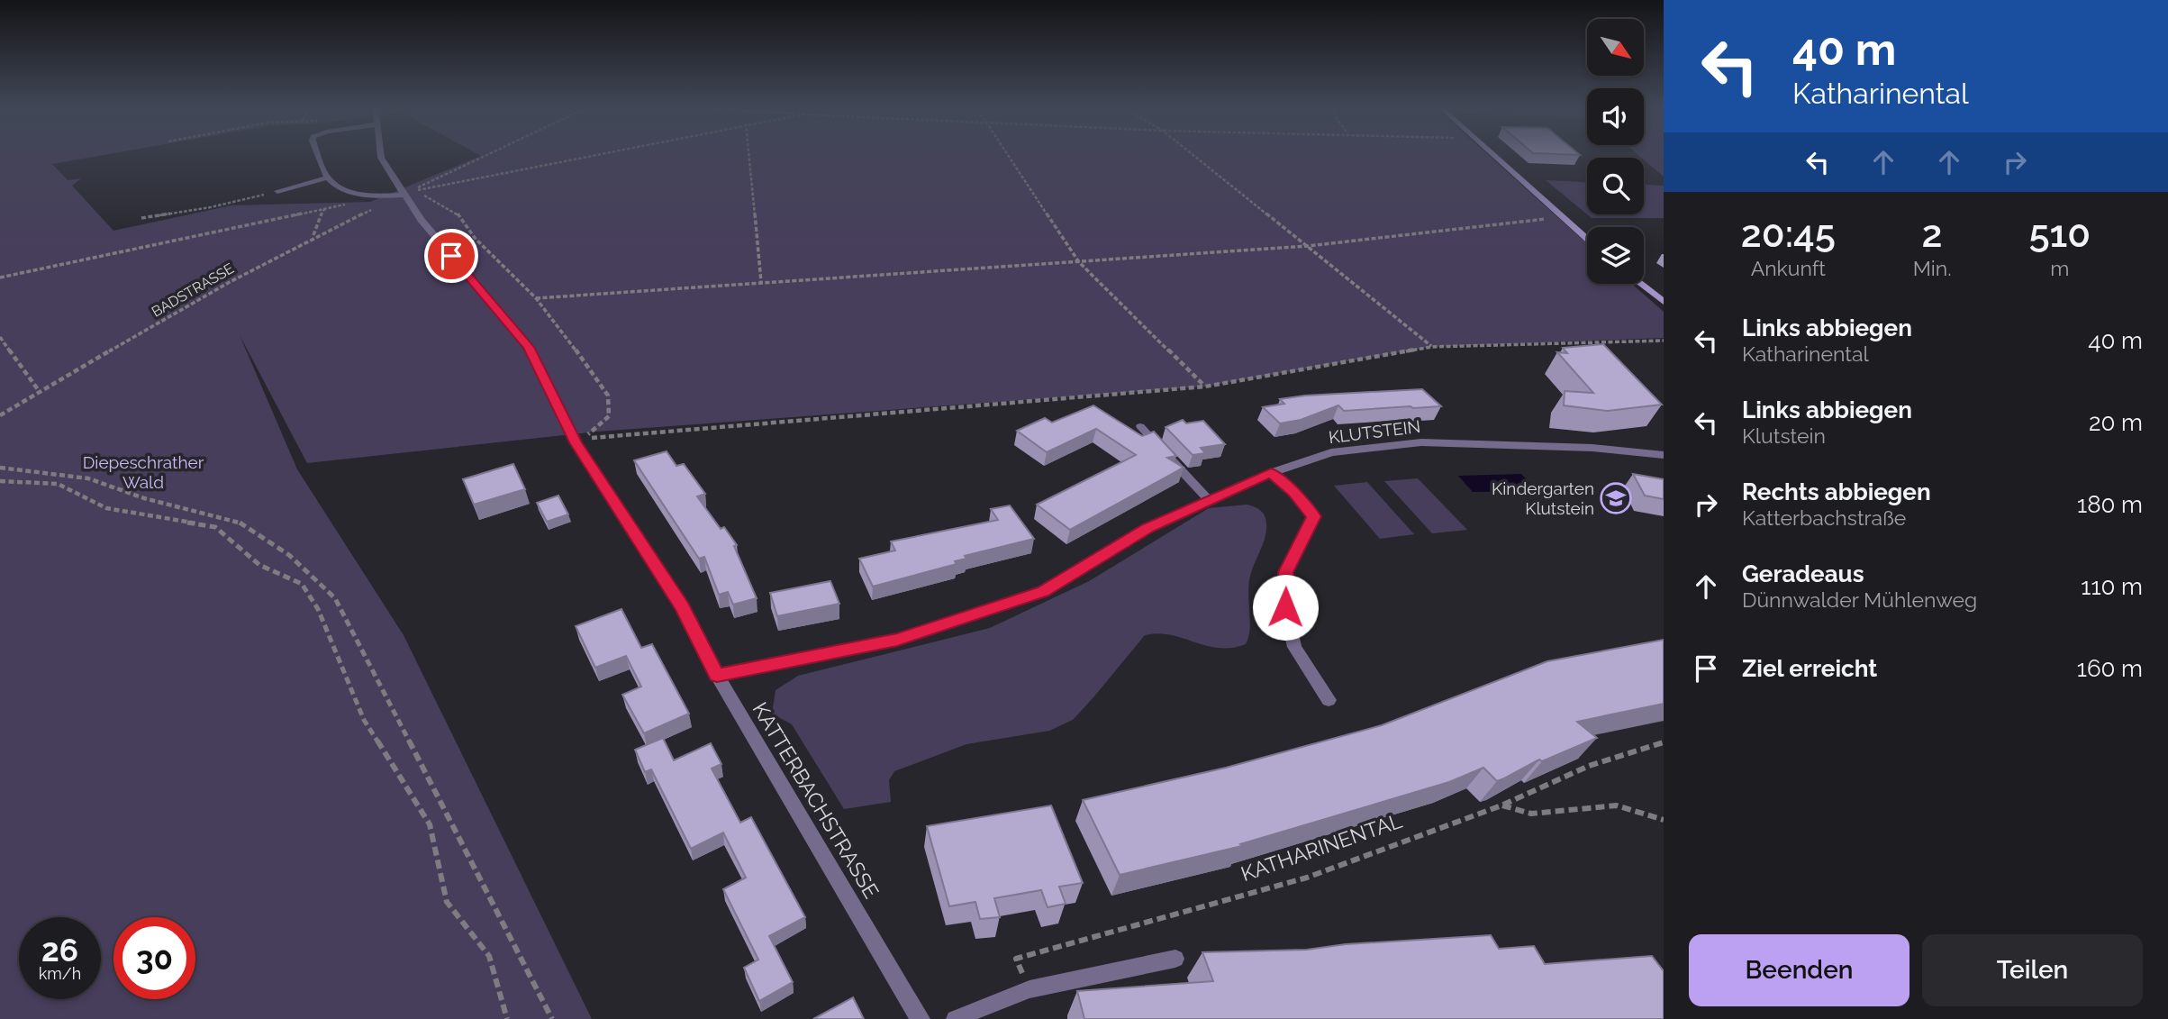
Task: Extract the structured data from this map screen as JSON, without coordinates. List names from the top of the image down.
{
  "streets": {
    "street": ["KLUTSTEIN", "KATTERBACHSTRASSE"],
    "path": ["BADSTRASSE", "KATHARINENTAL"]
  },
  "crossings": [
    ["BADSTRASSE", "KATTERBACHSTRASSE"],
    ["KLUTSTEIN", "KATTERBACHSTRASSE"]
  ],
  "parks": ["Diepeschrather Wald"],
  "places": {
    "school or university": ["Kindergarten Klutstein"]
  },
  "north": "bottom right",
  "page": {
    "turn": ["40 m", "Katharinental"],
    "eta": [
      "20:45",
      "Ankunft",
      "2",
      "Min.",
      "510",
      "m"
    ],
    "list": [
      {
        "name": "Links abbiegen",
        "note": "Katharinental",
        "value": "40 m"
      },
      {
        "name": "Links abbiegen",
        "note": "Klutstein",
        "value": "20 m"
      },
      {
        "name": "Rechts abbiegen",
        "note": "Katterbachstraße",
        "value": "180 m"
      },
      {
        "name": "Geradeaus",
        "note": "Dünnwalder Mühlenweg",
        "value": "110 m"
      },
      {
        "name": "Ziel erreicht",
        "value": "160 m"
      }
    ],
    "speed": "26 km/h",
    "limit": "30",
    "buttons": ["Beenden", "Teilen"]
  }
}
